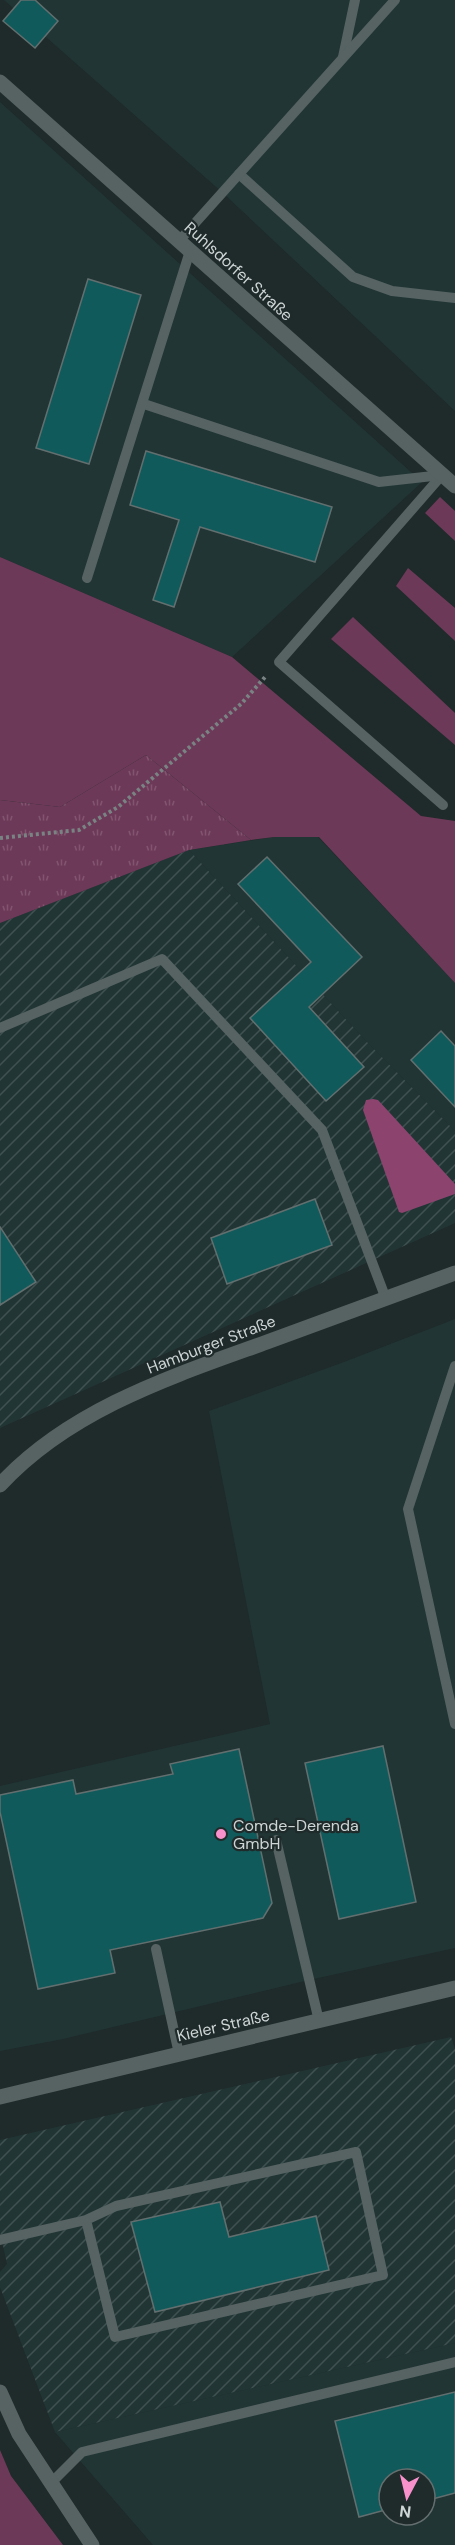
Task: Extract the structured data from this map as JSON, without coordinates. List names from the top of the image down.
{
  "streets": {
    "street": ["Ruhlsdorfer Straße", "Hamburger Straße", "Kieler Straße"]
  },
  "places": ["Comde-Derenda GmbH"],
  "north": "bottom"
}
